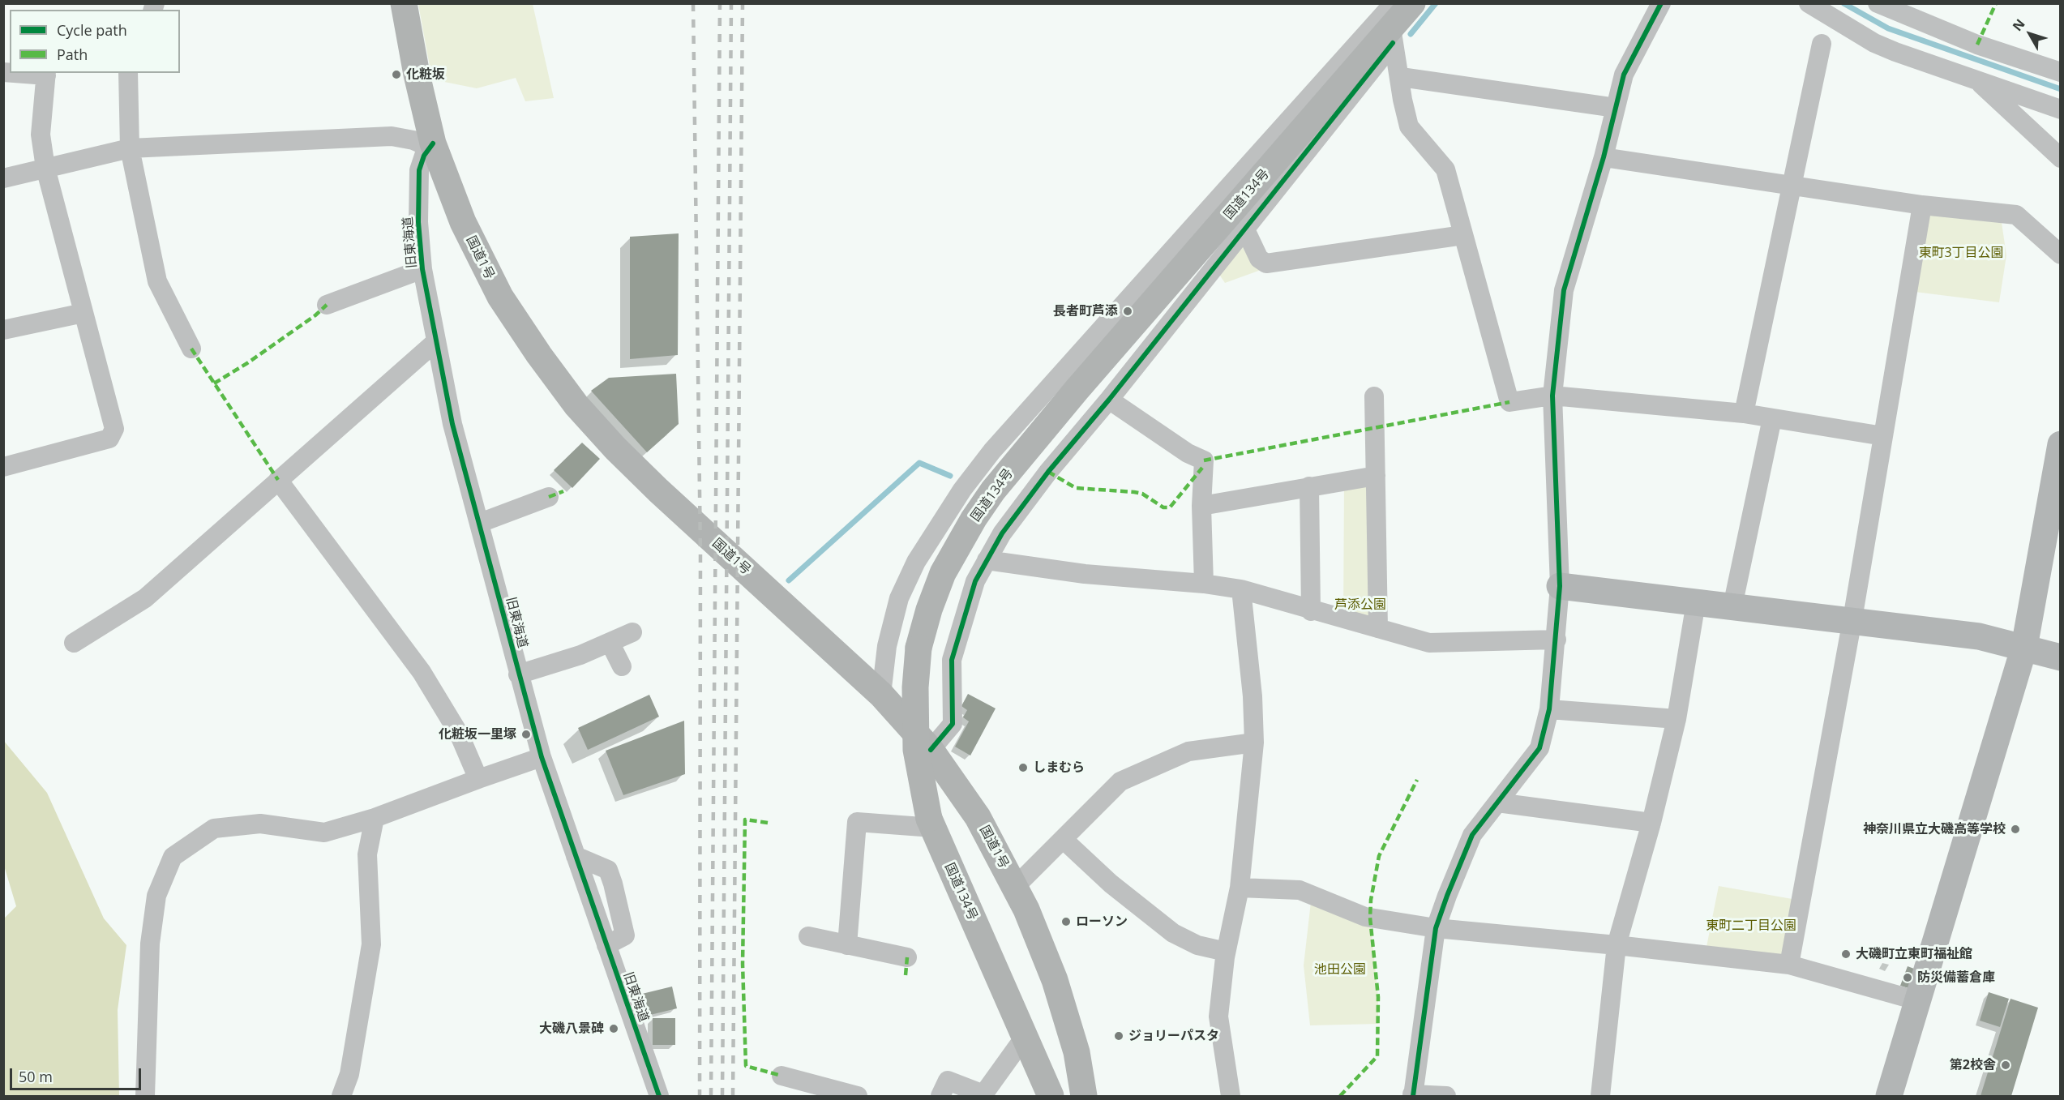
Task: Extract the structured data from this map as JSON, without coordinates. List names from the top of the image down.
{
  "streets": {
    "highway": ["国道134号", "国道1号"],
    "street": ["旧東海道"]
  },
  "crossings": [
    ["旧東海道", "国道1号"]
  ],
  "parks": [
    "東町3丁目公園",
    "芦添公園",
    "東町二丁目公園",
    "池田公園"
  ],
  "places": [
    "化粧坂",
    "長者町芦添",
    "化粧坂一里塚",
    "しまむら",
    "神奈川県立大磯高等学校",
    "ローソン",
    "大磯町立東町福祉館",
    "防災備蓄倉庫",
    "大磯八景碑",
    "ジョリーパスタ",
    "第2校舎"
  ],
  "legend": ["Cycle path", "Path"],
  "scale_bar": "50 m",
  "north": "top left"
}
